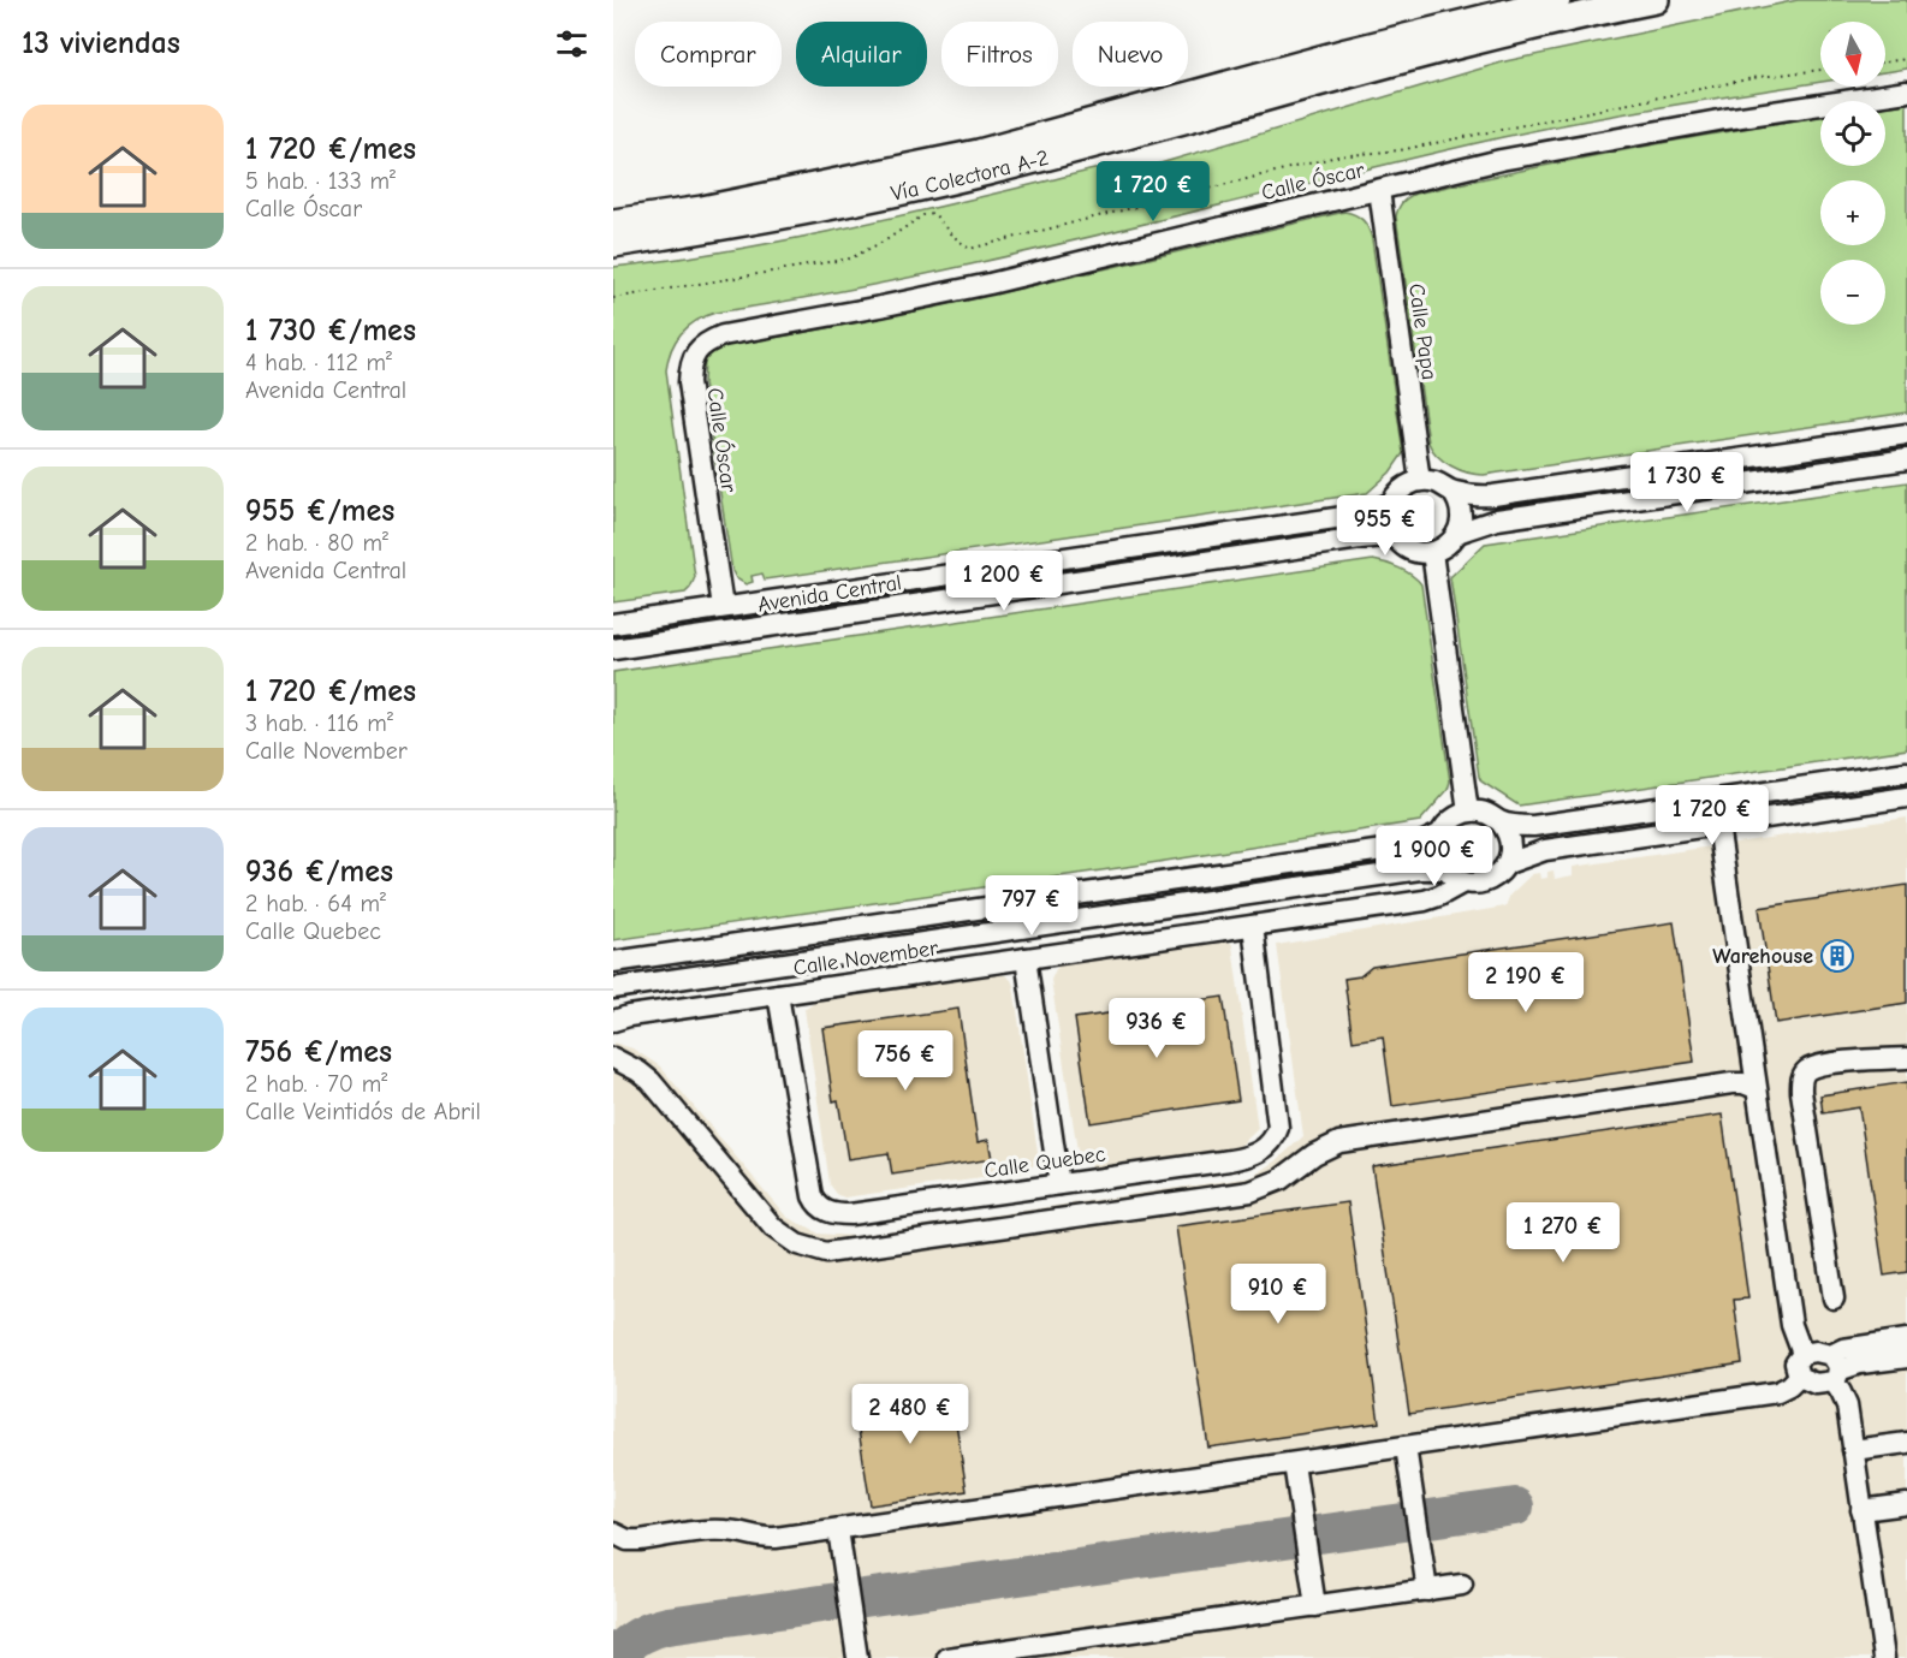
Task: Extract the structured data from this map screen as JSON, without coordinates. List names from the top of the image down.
{
  "streets": {
    "main road": ["Vía Colectora A-2"],
    "street": [
      "Calle Óscar",
      "Calle Papa",
      "Avenida Central",
      "Calle November",
      "Calle Quebec"
    ]
  },
  "crossings": [
    ["Calle Óscar", "Calle Papa"],
    ["Calle Óscar", "Avenida Central"],
    ["Calle Papa", "Avenida Central"],
    ["Calle November", "Calle Quebec"]
  ],
  "places": {
    "building": ["Warehouse"]
  },
  "north": "bottom",
  "page": {
    "heading": "13 viviendas",
    "map_buttons": ["+", "−"],
    "chip": [
      "Comprar",
      "Alquilar",
      "Filtros",
      "Nuevo"
    ],
    "list": [
      {
        "name": "1 720 €/mes",
        "note": "5 hab. · 133 m² · Calle Óscar"
      },
      {
        "name": "1 730 €/mes",
        "note": "4 hab. · 112 m² · Avenida Central"
      },
      {
        "name": "955 €/mes",
        "note": "2 hab. · 80 m² · Avenida Central"
      },
      {
        "name": "1 720 €/mes",
        "note": "3 hab. · 116 m² · Calle November"
      },
      {
        "name": "936 €/mes",
        "note": "2 hab. · 64 m² · Calle Quebec"
      },
      {
        "name": "756 €/mes",
        "note": "2 hab. · 70 m² · Calle Veintidós de Abril"
      }
    ],
    "price": [
      "1 720 €",
      "1 730 €",
      "955 €",
      "1 200 €",
      "1 720 €",
      "1 900 €",
      "797 €",
      "2 190 €",
      "936 €",
      "756 €",
      "1 270 €",
      "910 €",
      "2 480 €"
    ]
  }
}
